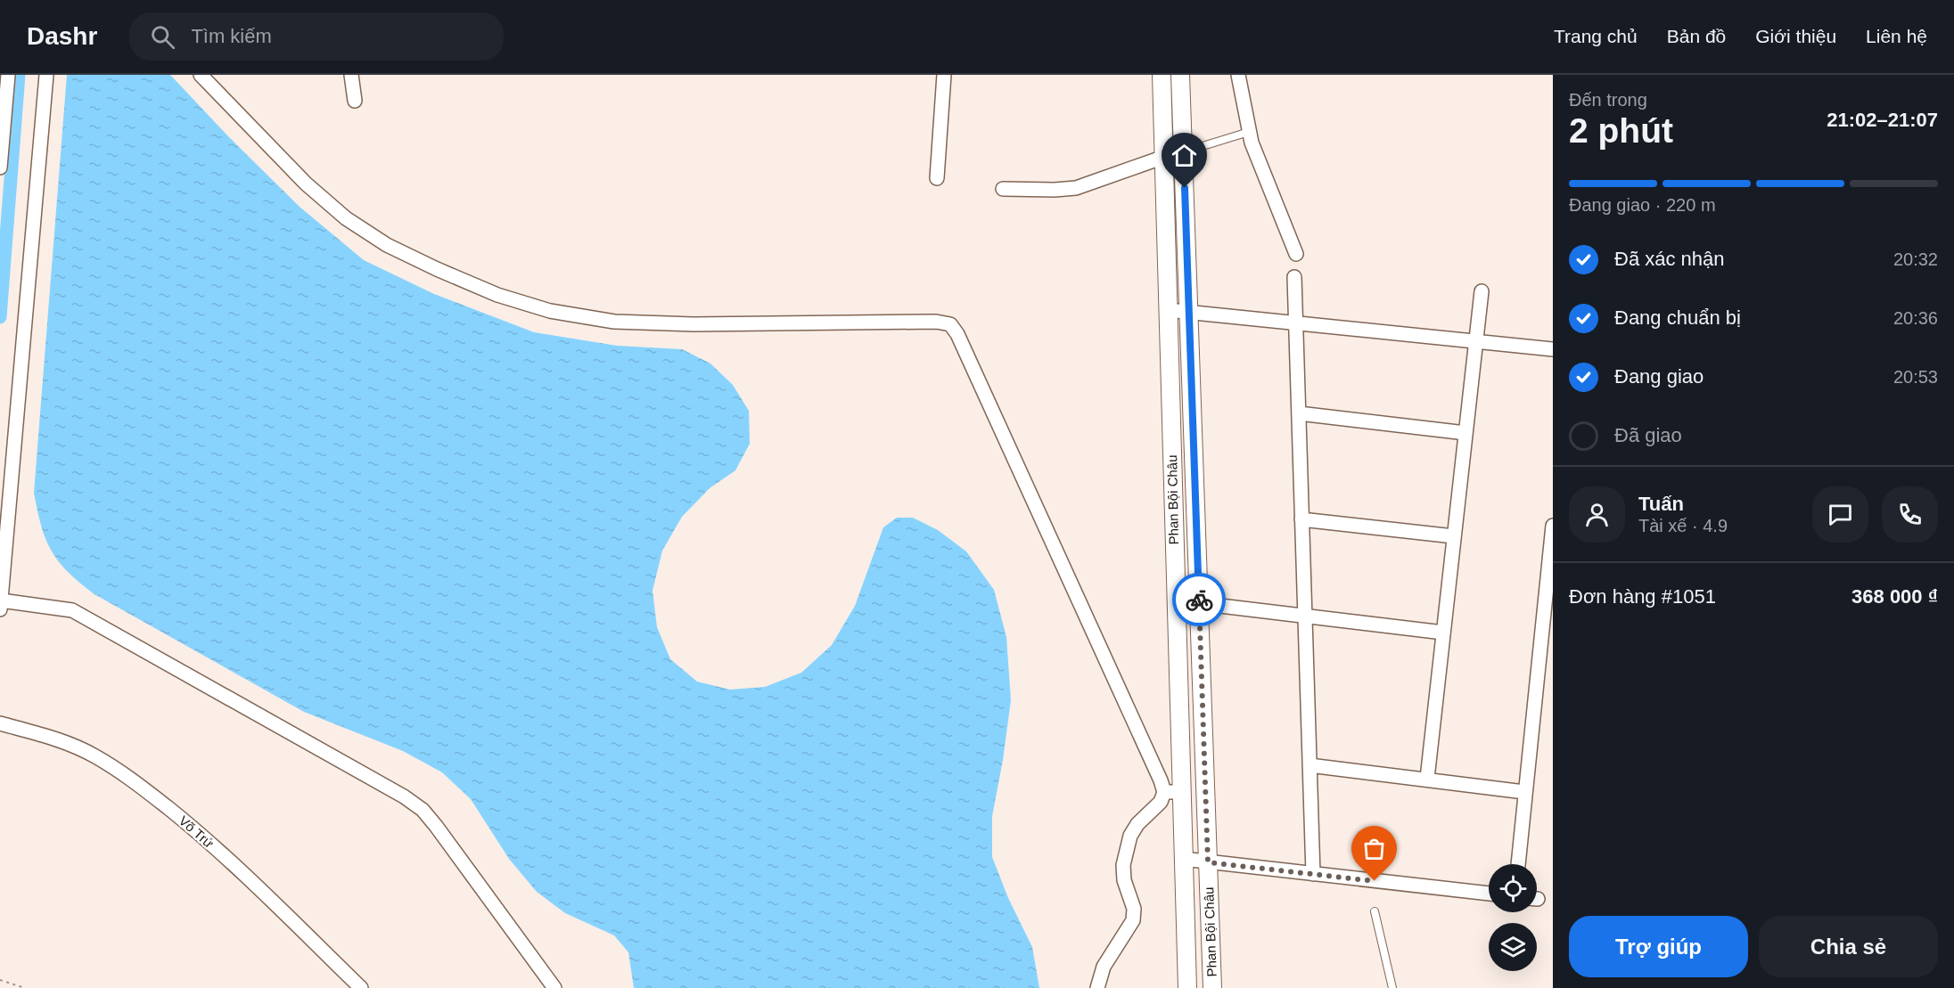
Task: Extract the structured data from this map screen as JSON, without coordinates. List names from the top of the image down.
{
  "streets": {
    "street": ["Phan Bội Châu", "Võ Trứ"]
  },
  "page": {
    "header": "Dashr",
    "search": "Tìm kiếm",
    "nav": [
      "Trang chủ",
      "Bản đồ",
      "Giới thiệu",
      "Liên hệ"
    ],
    "heading": ["2 phút", "Đến trong", "21:02–21:07"],
    "panel": [
      "Tuấn",
      "Tài xế · 4.9",
      "Đơn hàng #1051",
      "368 000 ₫"
    ],
    "bar": "Đang giao · 220 m",
    "list": [
      ["Đã xác nhận", "20:32"],
      ["Đang chuẩn bị", "20:36"],
      ["Đang giao", "20:53"],
      "Đã giao"
    ],
    "buttons": ["Trợ giúp", "Chia sẻ"]
  }
}
